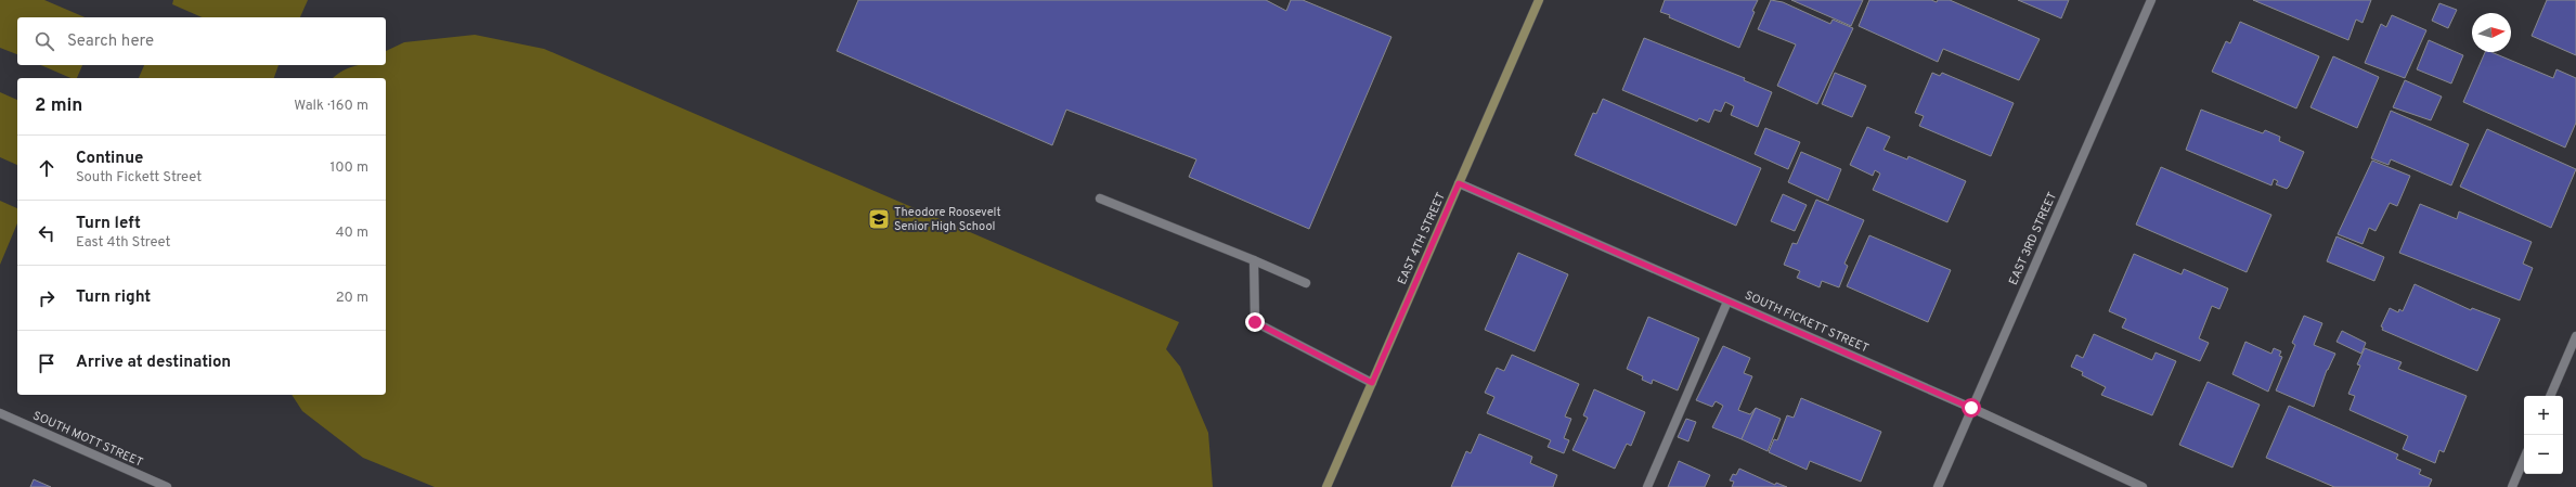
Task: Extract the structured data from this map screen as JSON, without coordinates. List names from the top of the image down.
{
  "streets": {
    "main road": ["EAST 4TH STREET"],
    "street": ["EAST 3RD STREET", "SOUTH FICKETT STREET", "SOUTH MOTT STREET"]
  },
  "crossings": [
    ["EAST 4TH STREET", "SOUTH FICKETT STREET"],
    ["EAST 3RD STREET", "SOUTH FICKETT STREET"]
  ],
  "places": {
    "school or university": ["Theodore Roosevelt Senior High School"]
  },
  "north": "right",
  "page": {
    "search": "Search here",
    "heading": ["2 min", "Walk · 160 m"],
    "list": [
      ["Continue", "South Fickett Street", "100 m"],
      ["Turn left", "East 4th Street", "40 m"],
      ["Turn right", "20 m"],
      "Arrive at destination"
    ],
    "map_buttons": ["+", "−"]
  }
}
